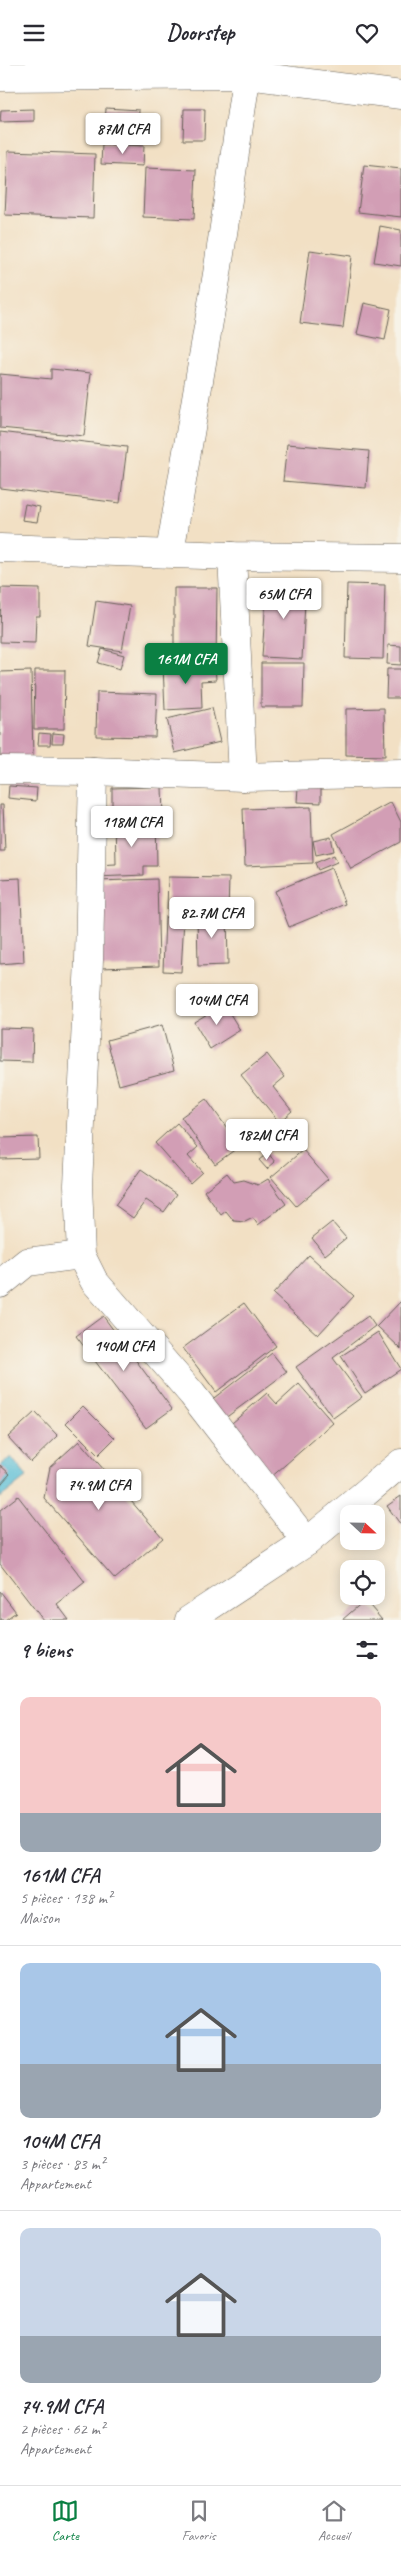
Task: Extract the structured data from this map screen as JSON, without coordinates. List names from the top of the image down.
{
  "north": "right",
  "page": {
    "header": "Doorstep",
    "price": [
      "87M CFA",
      "65M CFA",
      "161M CFA",
      "118M CFA",
      "82.7M CFA",
      "104M CFA",
      "182M CFA",
      "140M CFA",
      "74.9M CFA"
    ],
    "heading": "9 biens",
    "list": [
      {
        "name": "161M CFA",
        "note": "5 pièces · 138 m² · Maison"
      },
      {
        "name": "104M CFA",
        "note": "3 pièces · 83 m² · Appartement"
      },
      {
        "name": "74.9M CFA",
        "note": "2 pièces · 62 m² · Appartement"
      }
    ],
    "tabs": ["Carte", "Favoris", "Accueil"]
  }
}
